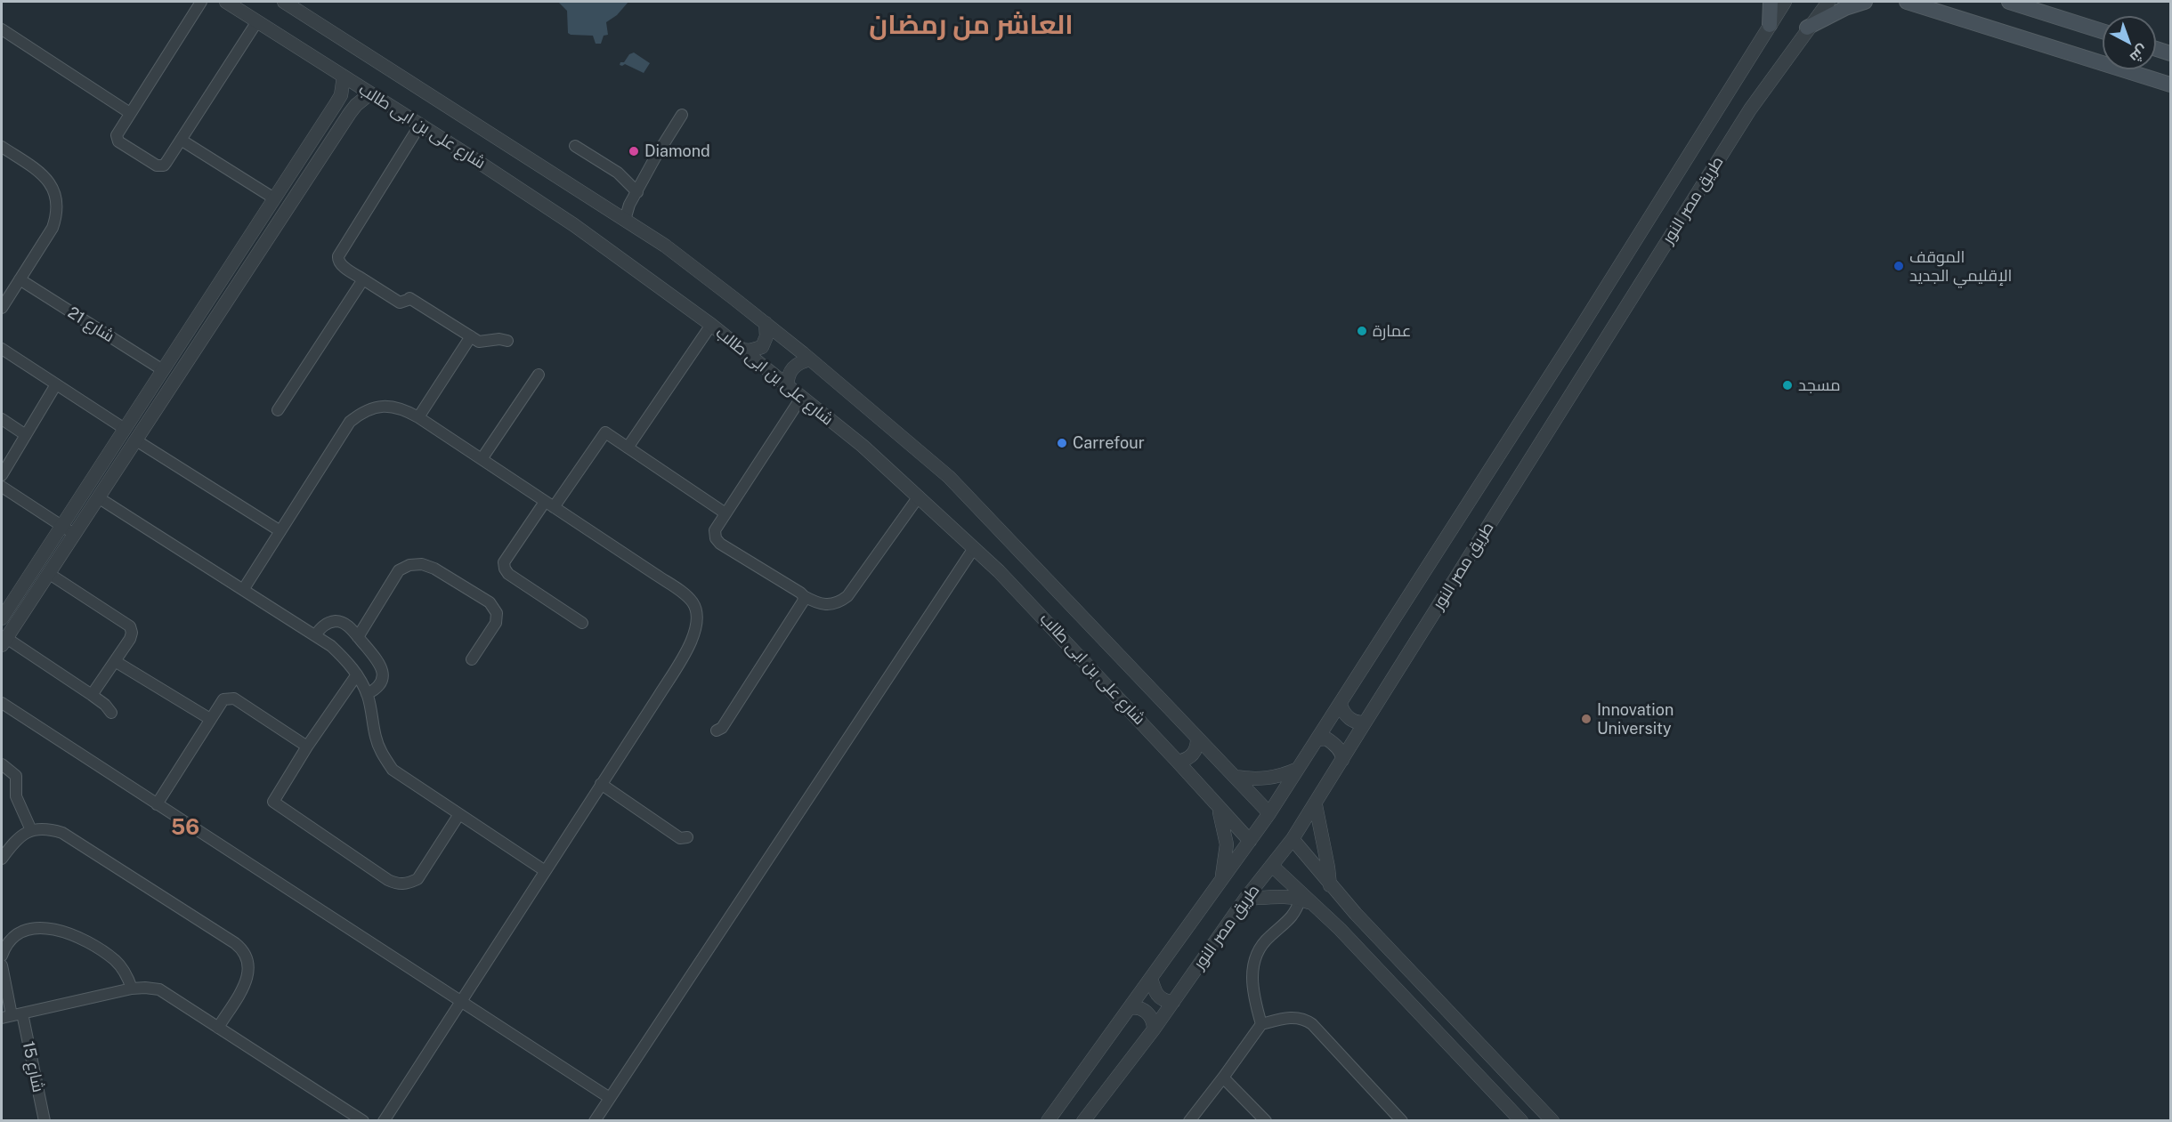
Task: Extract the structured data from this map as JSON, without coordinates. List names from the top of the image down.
{
  "streets": {
    "street": [
      "شارع على بن ابى طالب",
      "طريق مصر النور",
      "شارع 21",
      "شارع 15"
    ]
  },
  "crossings": [
    ["شارع على بن ابى طالب", "طريق مصر النور"]
  ],
  "districts": ["العاشر من رمضان", "56"],
  "places": [
    "Diamond",
    "الموقف الإقليمي الجديد",
    "عمارة",
    "مسجد",
    "Carrefour",
    "Innovation University"
  ],
  "north": "bottom right"
}
